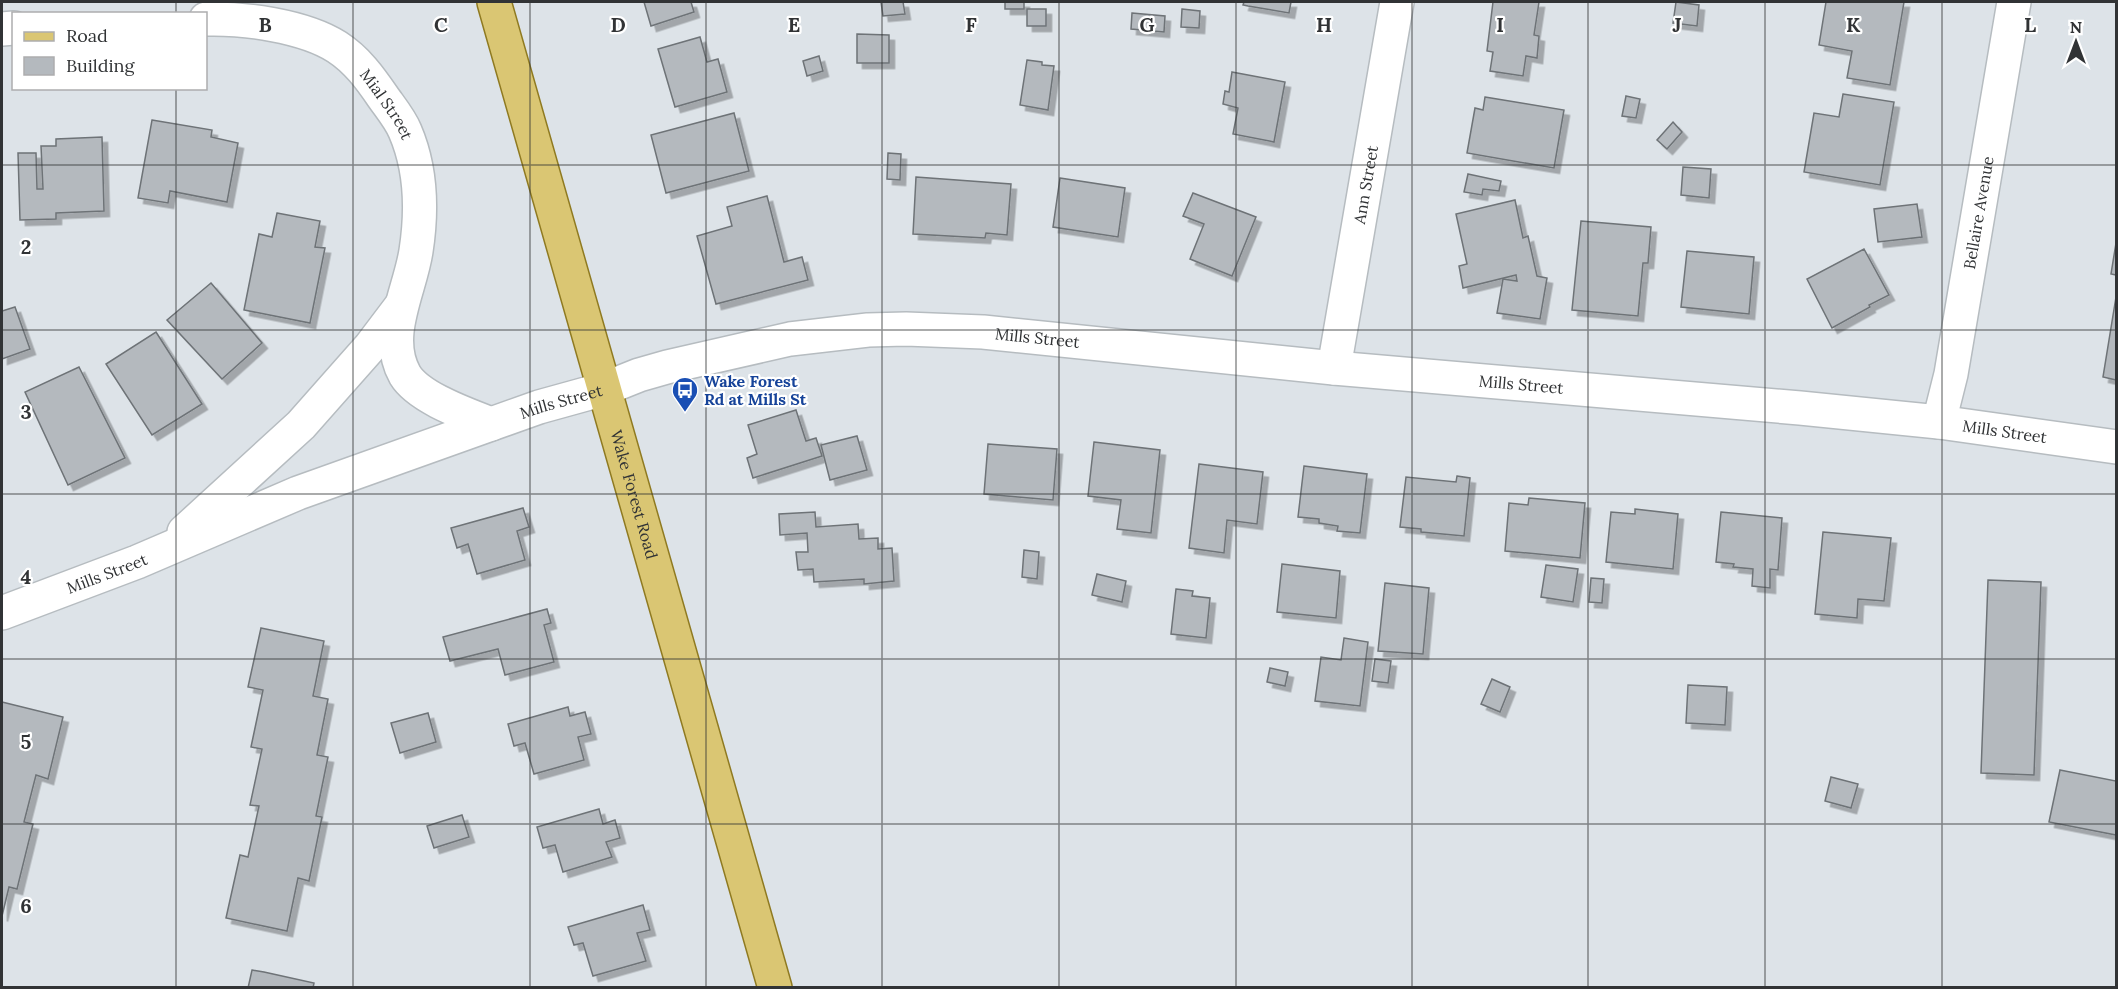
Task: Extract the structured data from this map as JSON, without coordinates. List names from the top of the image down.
{
  "streets": {
    "main road": ["Wake Forest Road"],
    "street": [
      "Mial Street",
      "Ann Street",
      "Bellaire Avenue",
      "Mills Street"
    ]
  },
  "crossings": [
    ["Mial Street", "Mills Street"],
    ["Ann Street", "Mills Street"],
    ["Bellaire Avenue", "Mills Street"],
    ["Mills Street", "Wake Forest Road"]
  ],
  "places": {
    "bus stop": ["Wake Forest Rd at Mills St"]
  },
  "legend": ["Road", "Building"],
  "north": "top",
  "grid": {
    "columns": [
      "B",
      "C",
      "D",
      "E",
      "F",
      "G",
      "H",
      "I",
      "J",
      "K",
      "L"
    ],
    "rows": [
      "2",
      "3",
      "4",
      "5",
      "6"
    ]
  }
}
